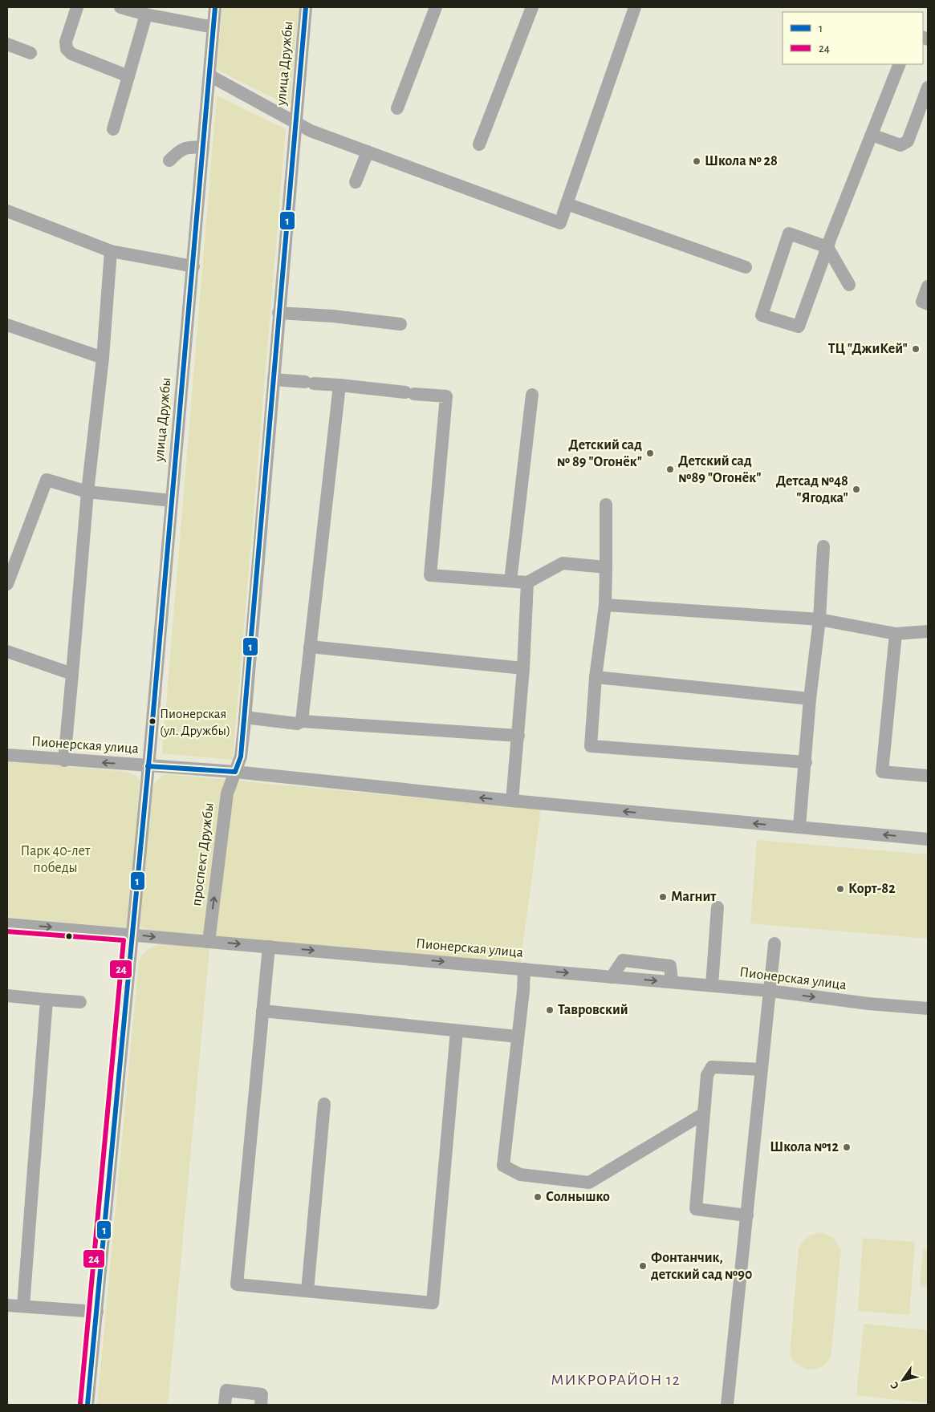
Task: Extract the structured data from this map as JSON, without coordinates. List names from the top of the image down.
{
  "streets": {
    "street": ["улица Дружбы", "Пионерская улица", "проспект Дружбы"]
  },
  "crossings": [
    ["улица Дружбы", "Пионерская улица"],
    ["улица Дружбы", "проспект Дружбы"],
    ["Пионерская улица", "проспект Дружбы"]
  ],
  "districts": ["МИКРОРАЙОН 12"],
  "parks": ["Парк 40-лет победы"],
  "places": [
    "Школа № 28",
    "ТЦ \"ДжиКей\"",
    "Детский сад № 89 \"Огонёк\"",
    "Детский сад №89 \"Огонёк\"",
    "Детсад №48 \"Ягодка\"",
    "Пионерская (ул. Дружбы)",
    "Корт-82",
    "Магнит",
    "Тавровский",
    "Школа №12",
    "Солнышко",
    "Фонтанчик, детский сад №90"
  ],
  "lines": ["transit line 1", "transit line 24"],
  "legend": ["1", "24"],
  "north": "bottom left"
}
